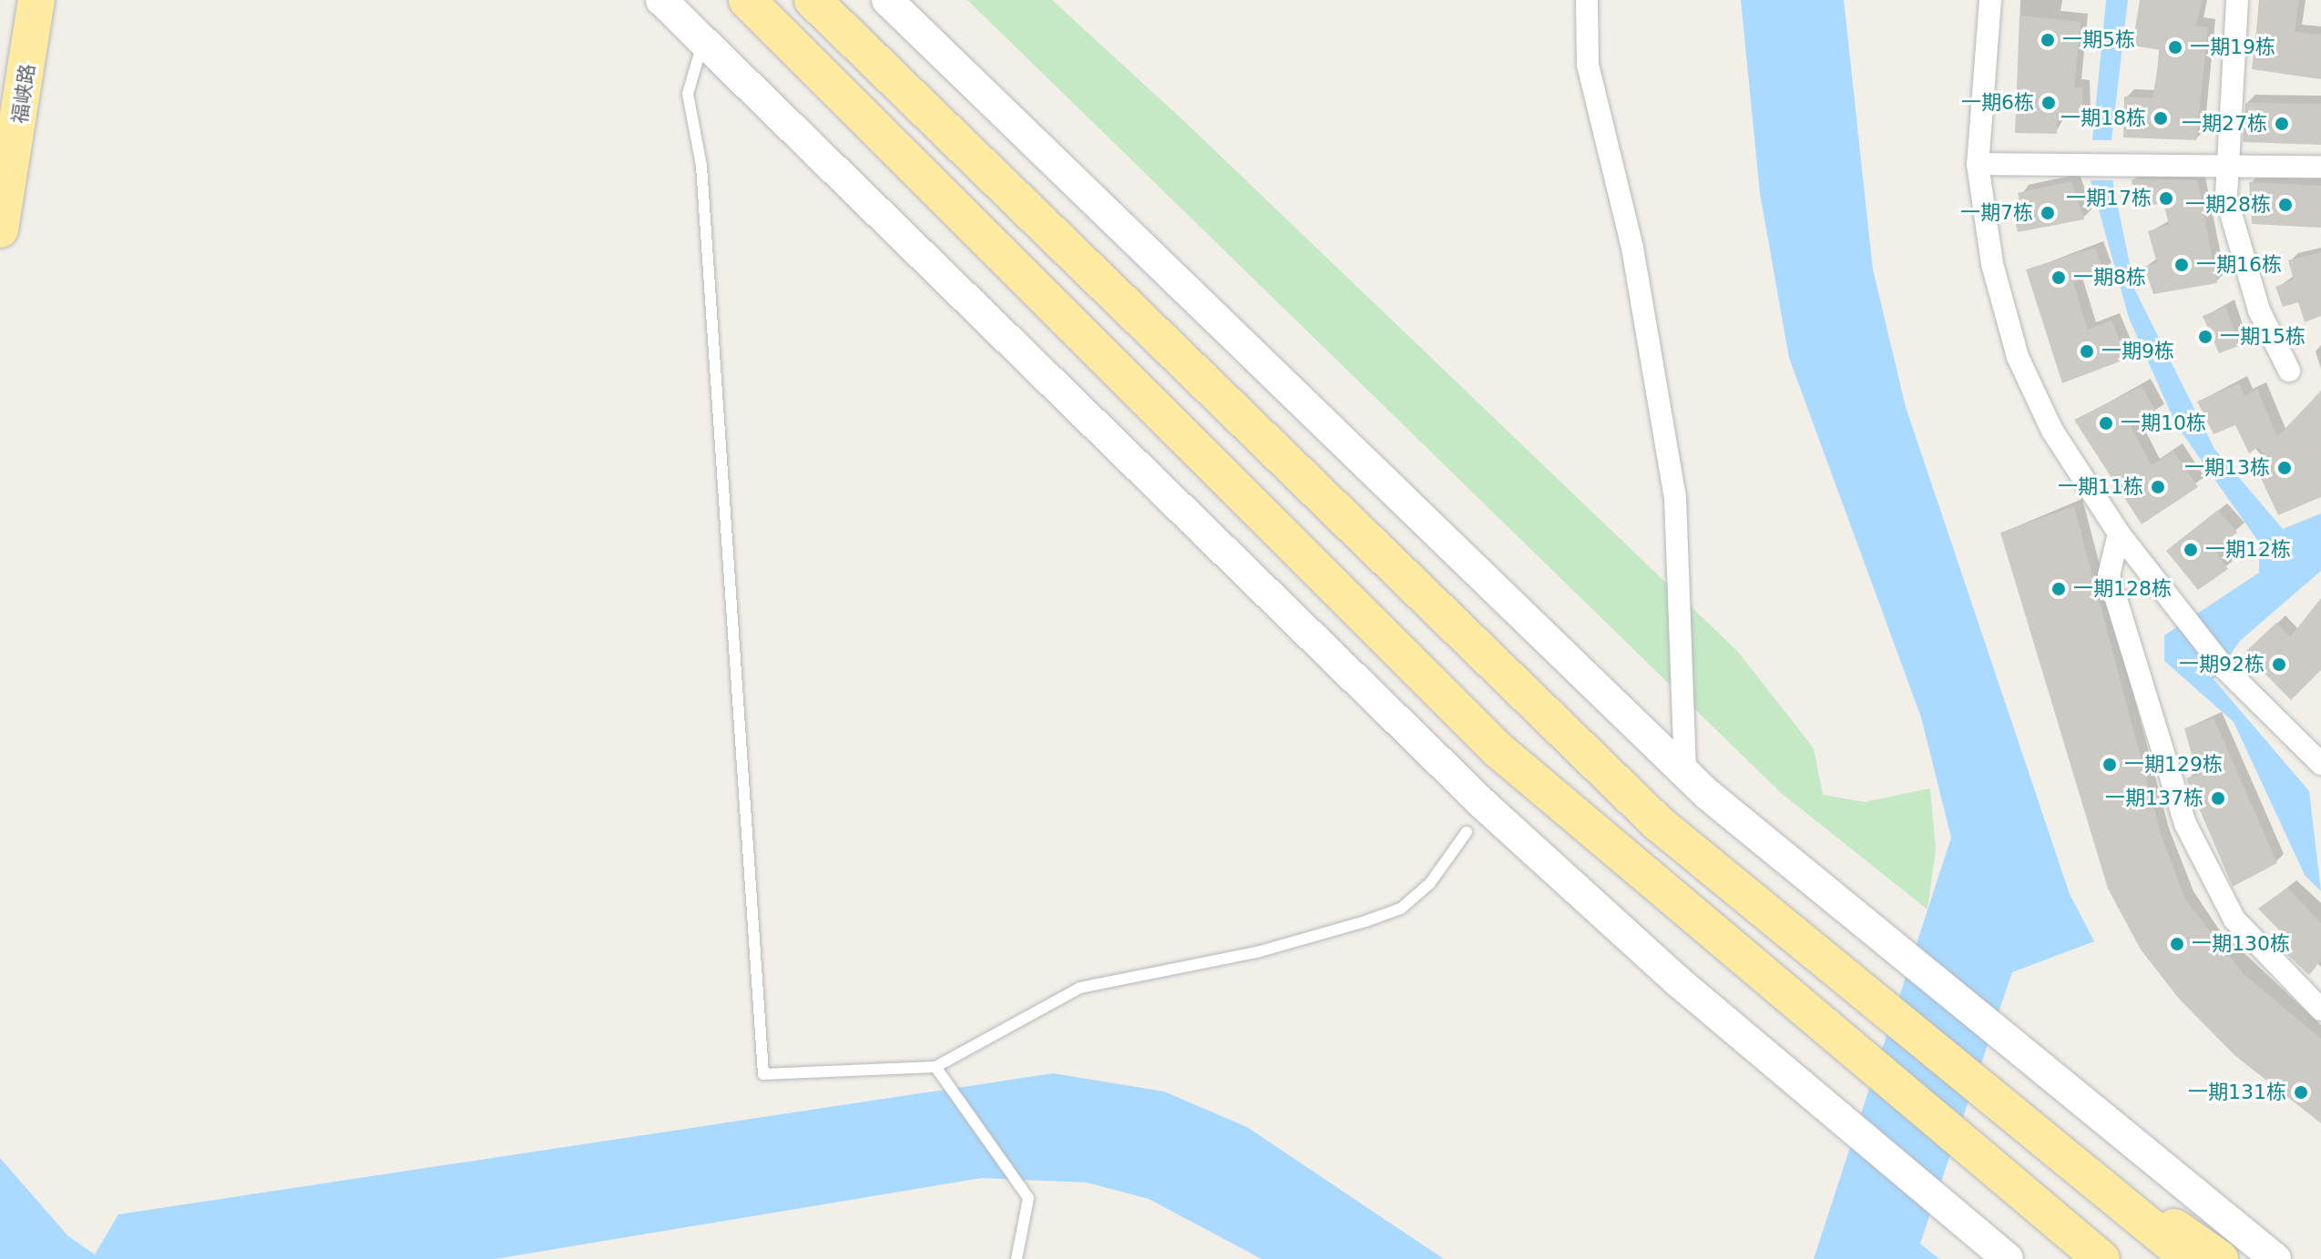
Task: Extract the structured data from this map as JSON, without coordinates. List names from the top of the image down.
{
  "streets": {
    "highway": ["福峡路"]
  },
  "places": [
    "一期5栋",
    "一期19栋",
    "一期6栋",
    "一期18栋",
    "一期27栋",
    "一期17栋",
    "一期28栋",
    "一期7栋",
    "一期16栋",
    "一期8栋",
    "一期15栋",
    "一期9栋",
    "一期10栋",
    "一期13栋",
    "一期11栋",
    "一期12栋",
    "一期128栋",
    "一期92栋",
    "一期129栋",
    "一期137栋",
    "一期130栋",
    "一期131栋"
  ]
}
